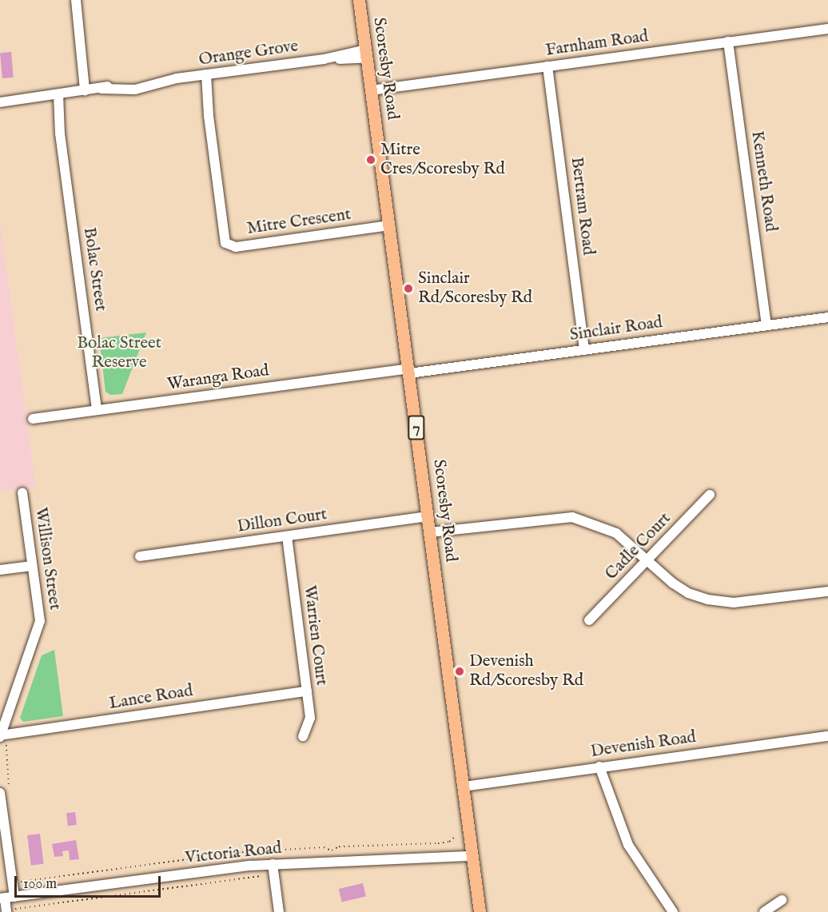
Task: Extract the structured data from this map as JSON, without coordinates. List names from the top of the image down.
{
  "streets": {
    "main road": ["Scoresby Road", "7"],
    "street": [
      "Farnham Road",
      "Orange Grove",
      "Kenneth Road",
      "Bertram Road",
      "Mitre Crescent",
      "Bolac Street",
      "Sinclair Road",
      "Waranga Road",
      "Dillon Court",
      "Cadle Court",
      "Willison Street",
      "Warrien Court",
      "Lance Road",
      "Devenish Road",
      "Victoria Road"
    ]
  },
  "crossings": [
    ["Farnham Road", "Scoresby Road"],
    ["Farnham Road", "Kenneth Road"],
    ["Farnham Road", "Bertram Road"],
    ["Orange Grove", "Scoresby Road"],
    ["Orange Grove", "Mitre Crescent"],
    ["Orange Grove", "Bolac Street"],
    ["Scoresby Road", "Mitre Crescent"],
    ["Scoresby Road", "Sinclair Road"],
    ["Scoresby Road", "Waranga Road"],
    ["Scoresby Road", "Dillon Court"],
    ["Scoresby Road", "Devenish Road"],
    ["Scoresby Road", "Victoria Road"],
    ["Kenneth Road", "Sinclair Road"],
    ["Bertram Road", "Sinclair Road"],
    ["Bolac Street", "Waranga Road"],
    ["Sinclair Road", "Waranga Road"],
    ["Dillon Court", "Warrien Court"],
    ["Willison Street", "Lance Road"],
    ["Warrien Court", "Lance Road"]
  ],
  "parks": ["Bolac Street Reserve"],
  "places": ["Mitre Cres/Scoresby Rd", "Sinclair Rd/Scoresby Rd", "Devenish Rd/Scoresby Rd"],
  "scale_bar": "100 m"
}
